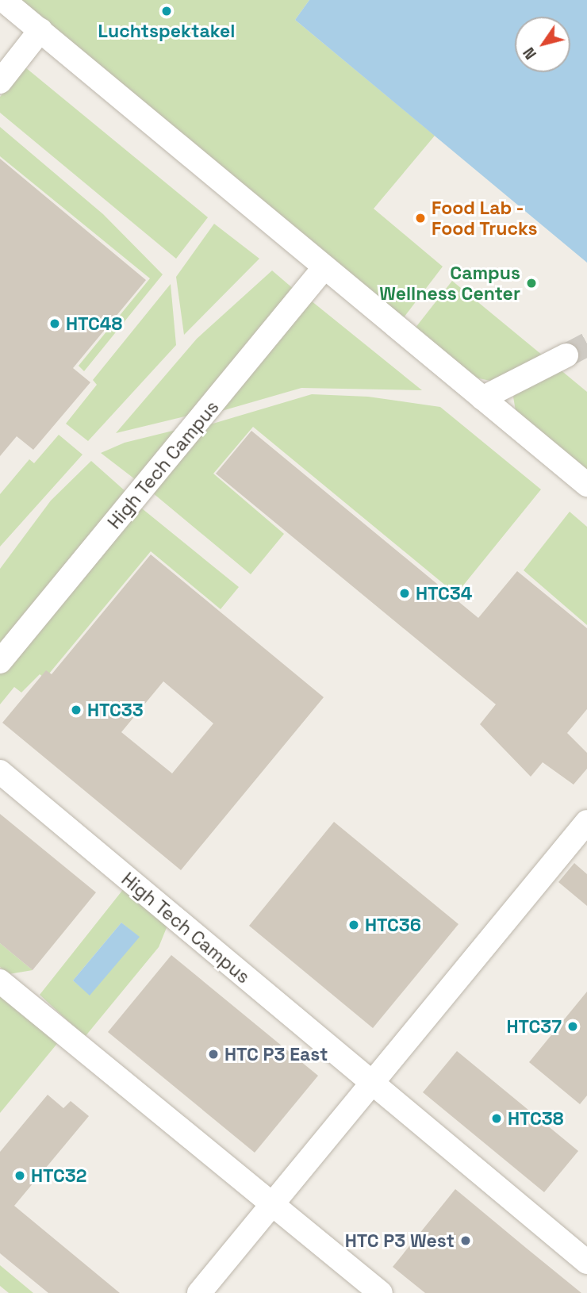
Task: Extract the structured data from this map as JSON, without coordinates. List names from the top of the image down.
{
  "streets": {
    "street": ["High Tech Campus"]
  },
  "places": [
    "Luchtspektakel",
    "Food Lab - Food Trucks",
    "Campus Wellness Center",
    "HTC48",
    "HTC34",
    "HTC33",
    "HTC36",
    "HTC37",
    "HTC P3 East",
    "HTC38",
    "HTC32",
    "HTC P3 West"
  ],
  "north": "bottom left"
}
